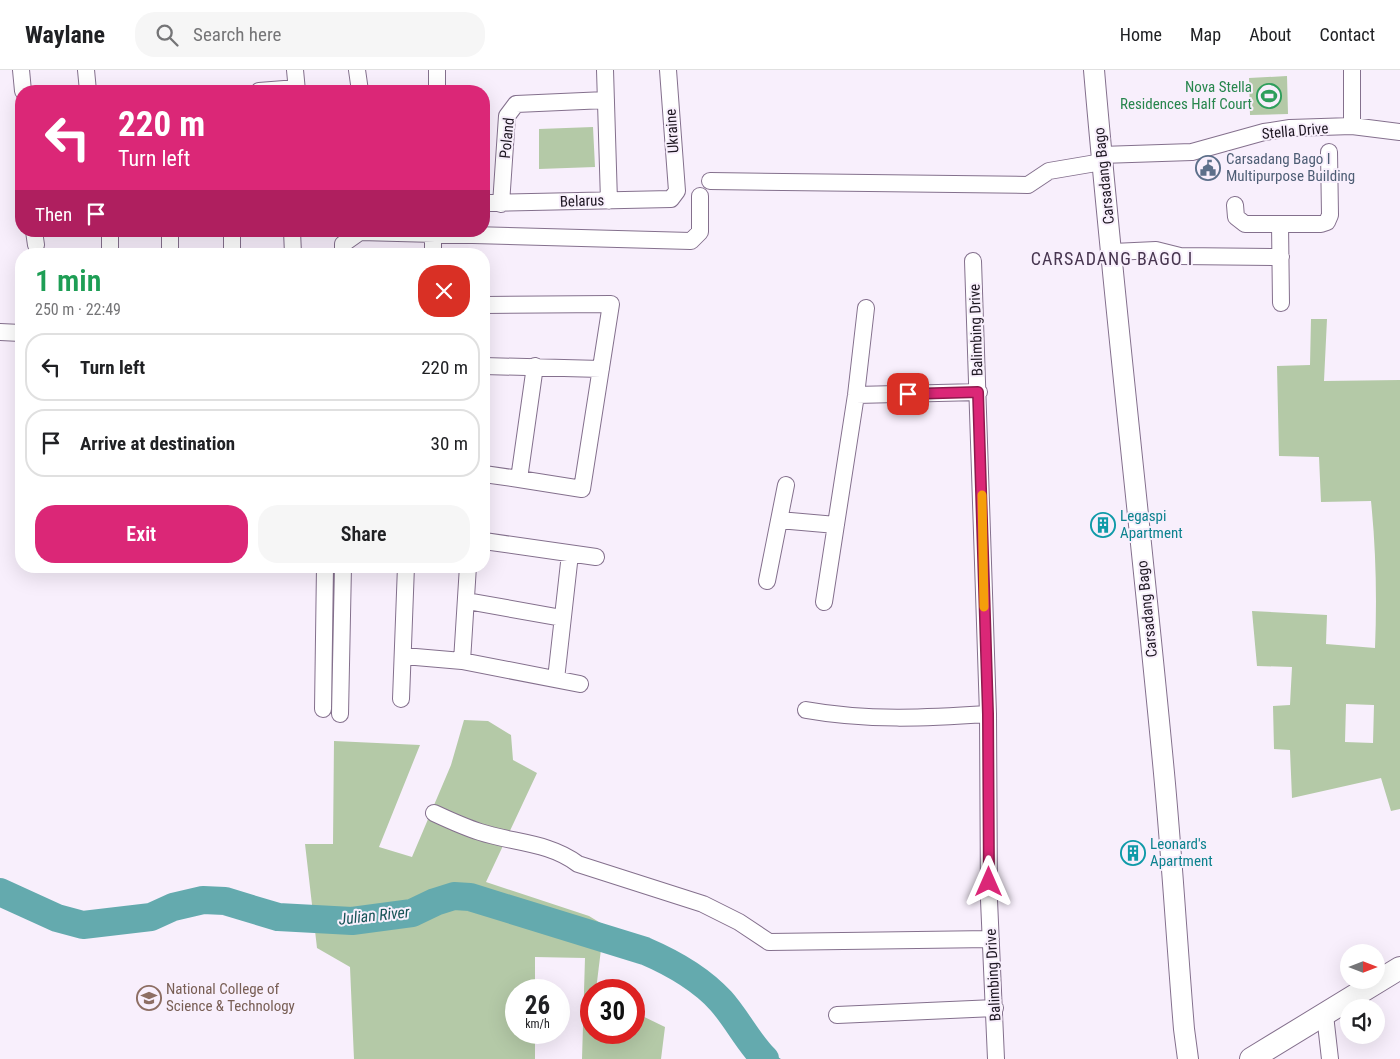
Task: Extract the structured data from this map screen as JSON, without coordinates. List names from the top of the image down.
{
  "streets": {
    "street": [
      "Ukraine",
      "Stella Drive",
      "Poland",
      "Carsadang Bago",
      "Belarus",
      "Balimbing Drive"
    ]
  },
  "crossings": [
    ["Ukraine", "Belarus"],
    ["Stella Drive", "Carsadang Bago"],
    ["Poland", "Belarus"]
  ],
  "districts": ["CARSADANG BAGO I"],
  "water": ["Julian River"],
  "places": {
    "sports": ["Nova Stella Residences Half Court"],
    "public building": ["Carsadang Bago I Multipurpose Building"],
    "building": ["Legaspi Apartment", "Leonard's Apartment"],
    "school or university": ["National College of Science & Technology"]
  },
  "north": "right",
  "page": {
    "header": "Waylane",
    "search": "Search here",
    "nav": [
      "Home",
      "Map",
      "About",
      "Contact"
    ],
    "turn": ["220 m", "Turn left"],
    "then": "Then",
    "heading": ["1 min", "250 m · 22:49"],
    "list": [
      {
        "name": "Turn left",
        "value": "220 m"
      },
      {
        "name": "Arrive at destination",
        "value": "30 m"
      }
    ],
    "buttons": ["Exit", "Share"],
    "speed": "26 km/h",
    "limit": "30"
  }
}
